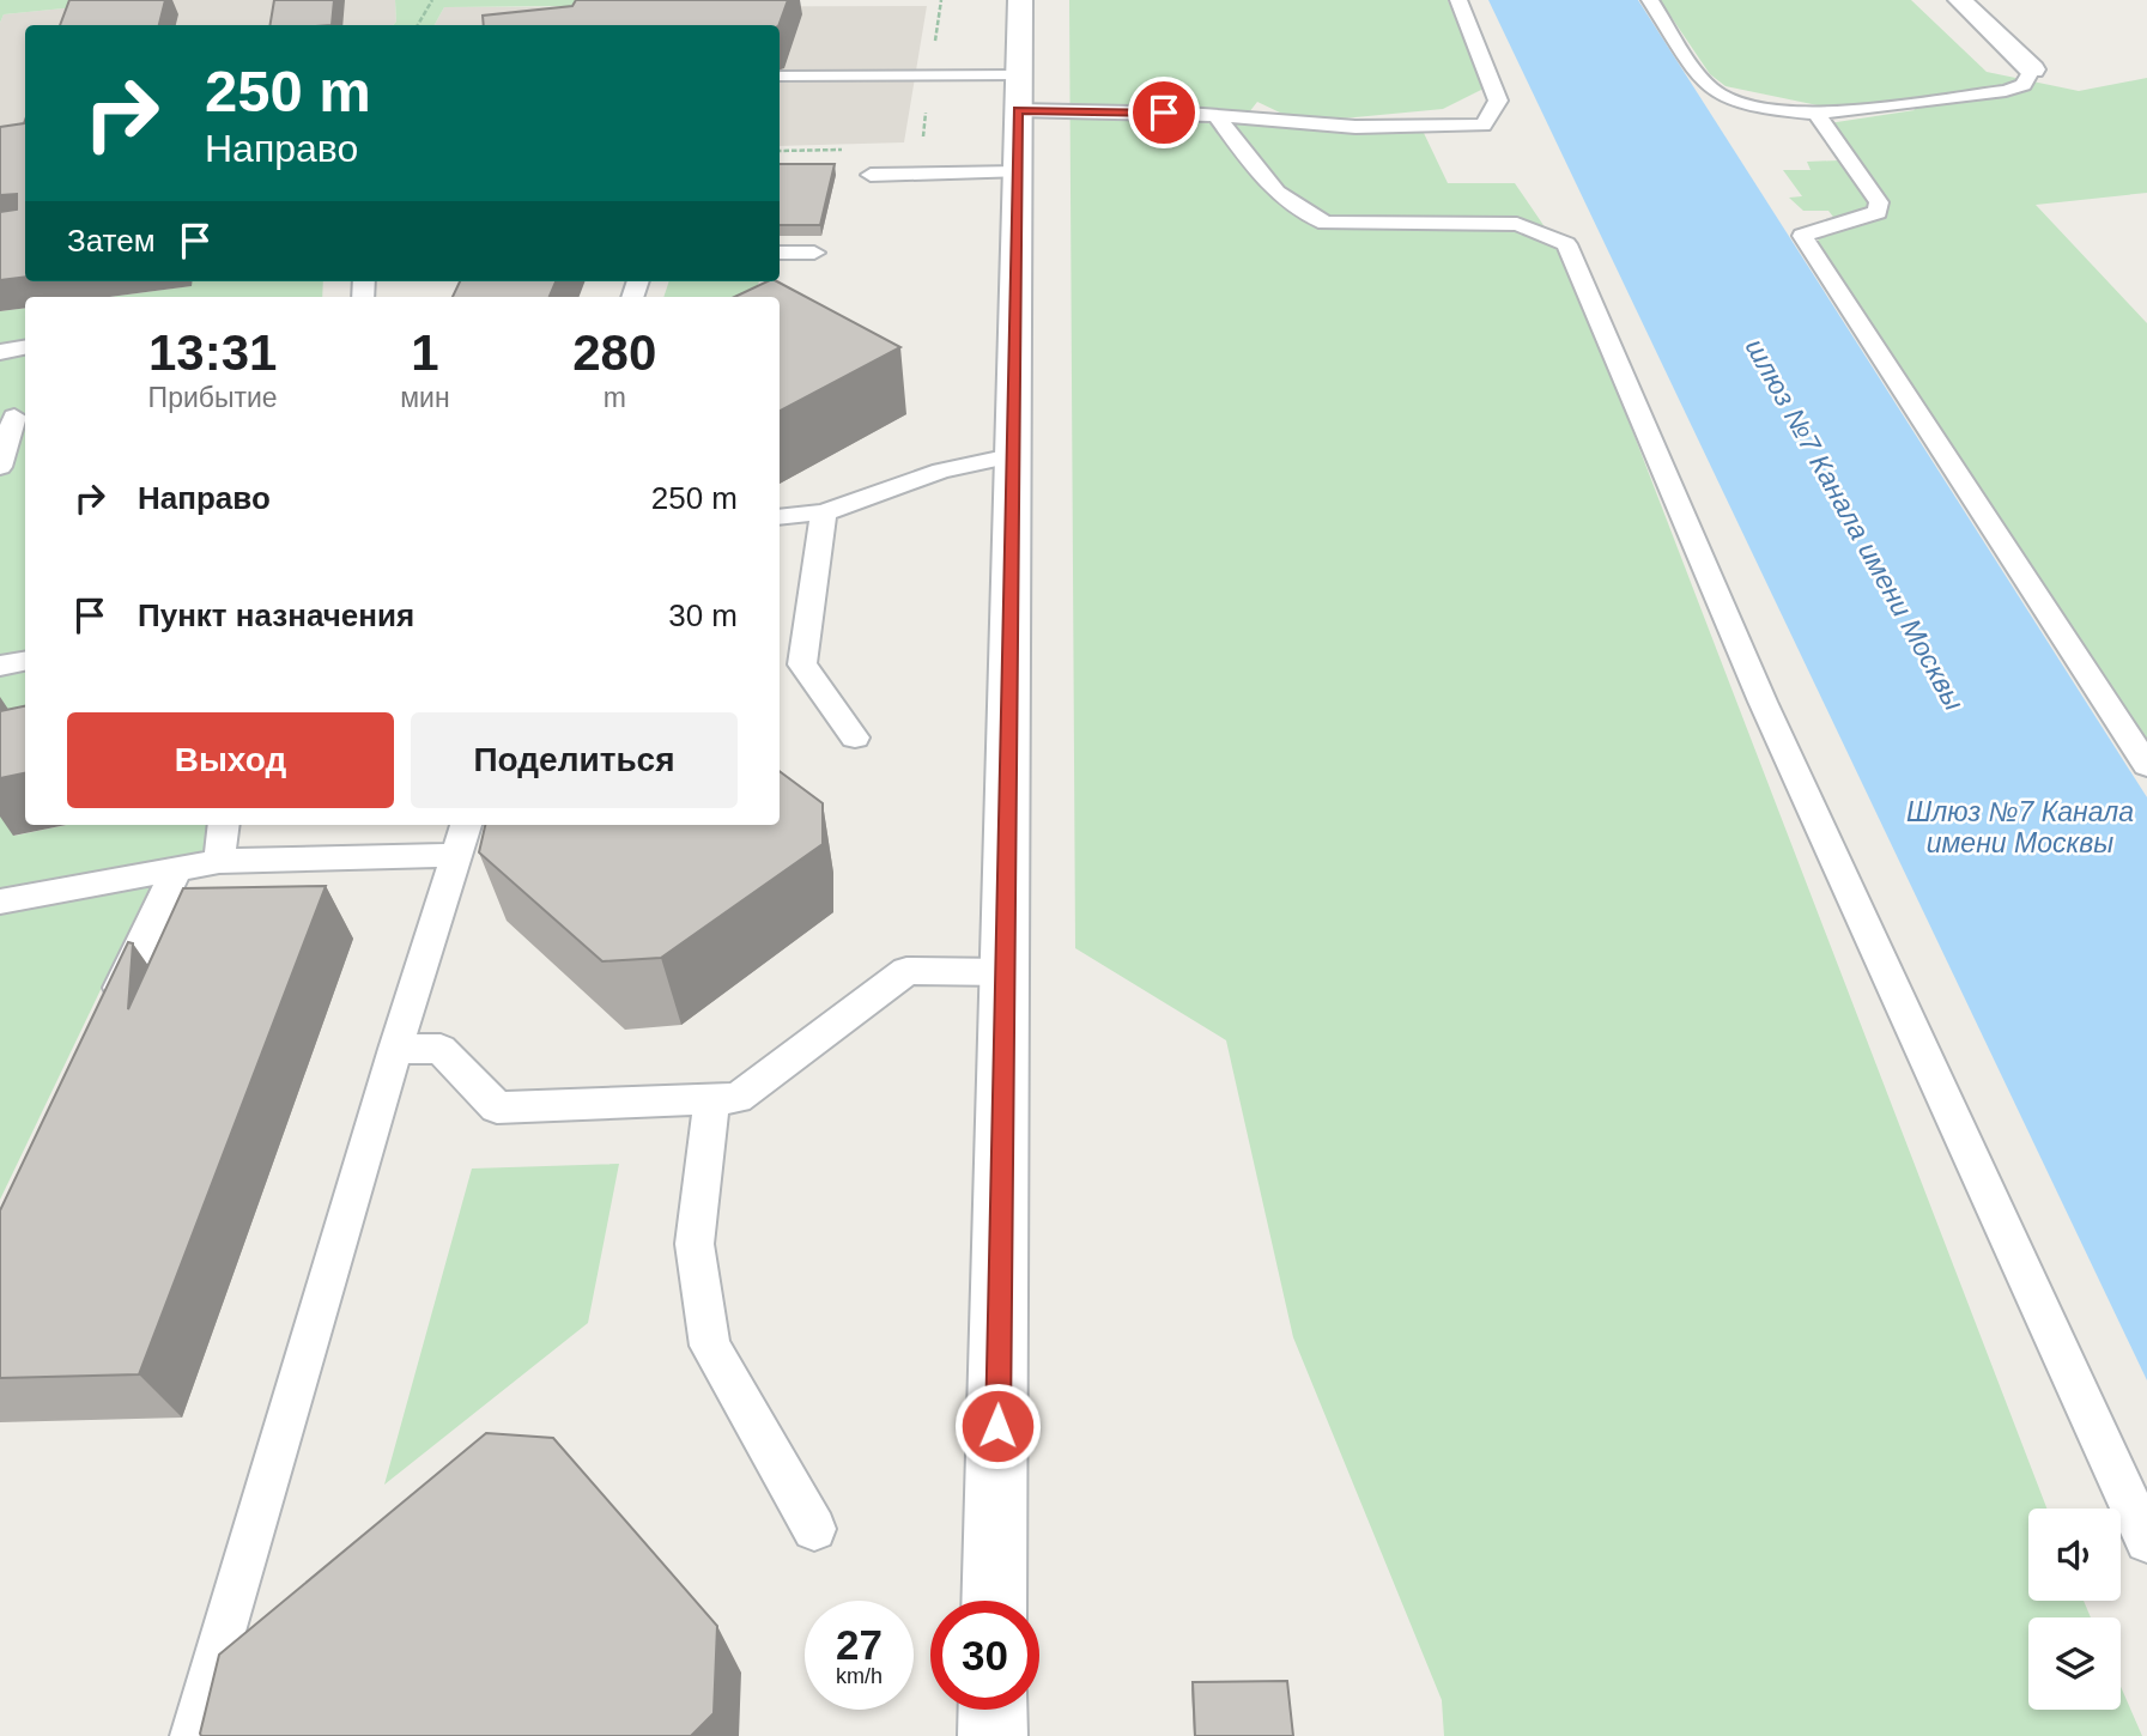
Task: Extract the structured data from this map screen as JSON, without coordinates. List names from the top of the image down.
{
  "water": ["шлюз №7 Канала имени Москвы", "Шлюз №7 Канала имени Москвы"],
  "page": {
    "turn": ["250 m", "Направо"],
    "then": "Затем",
    "eta": [
      "13:31",
      "Прибытие",
      "1",
      "мин",
      "280",
      "m"
    ],
    "list": [
      {
        "name": "Направо",
        "value": "250 m"
      },
      {
        "name": "Пункт назначения",
        "value": "30 m"
      }
    ],
    "buttons": ["Выход", "Поделиться"],
    "speed": "27 km/h",
    "limit": "30"
  }
}
